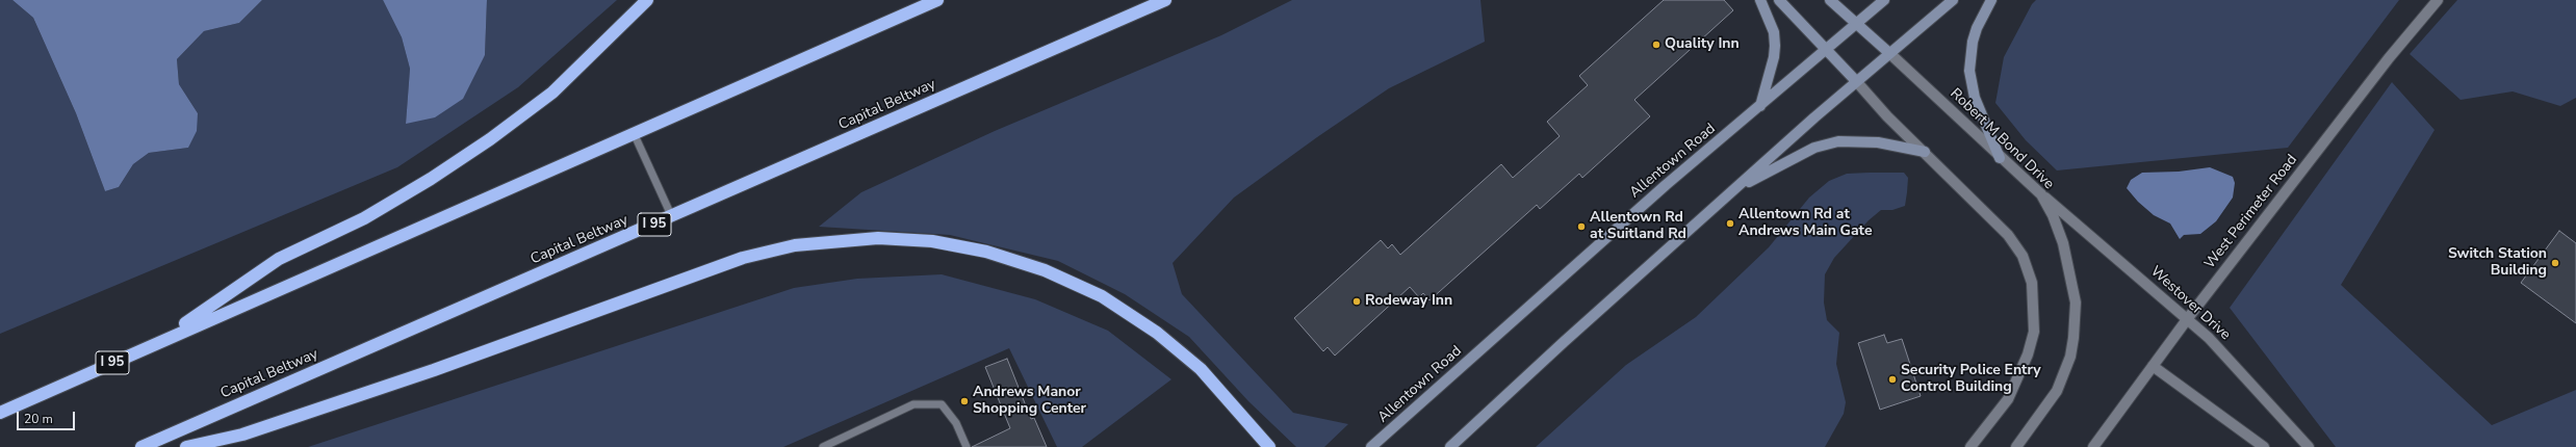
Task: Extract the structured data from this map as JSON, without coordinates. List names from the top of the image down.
{
  "streets": {
    "highway": ["Capital Beltway", "I 95"],
    "main road": ["Allentown Road"],
    "street": ["Robert M Bond Drive", "West Perimeter Road", "Westover Drive"]
  },
  "crossings": [
    ["Robert M Bond Drive", "Westover Drive"],
    ["West Perimeter Road", "Westover Drive"]
  ],
  "places": [
    "Quality Inn",
    "Allentown Rd at Andrews Main Gate",
    "Allentown Rd at Suitland Rd",
    "Switch Station Building",
    "Rodeway Inn",
    "Security Police Entry Control Building",
    "Andrews Manor Shopping Center"
  ],
  "scale_bar": "20 m"
}
